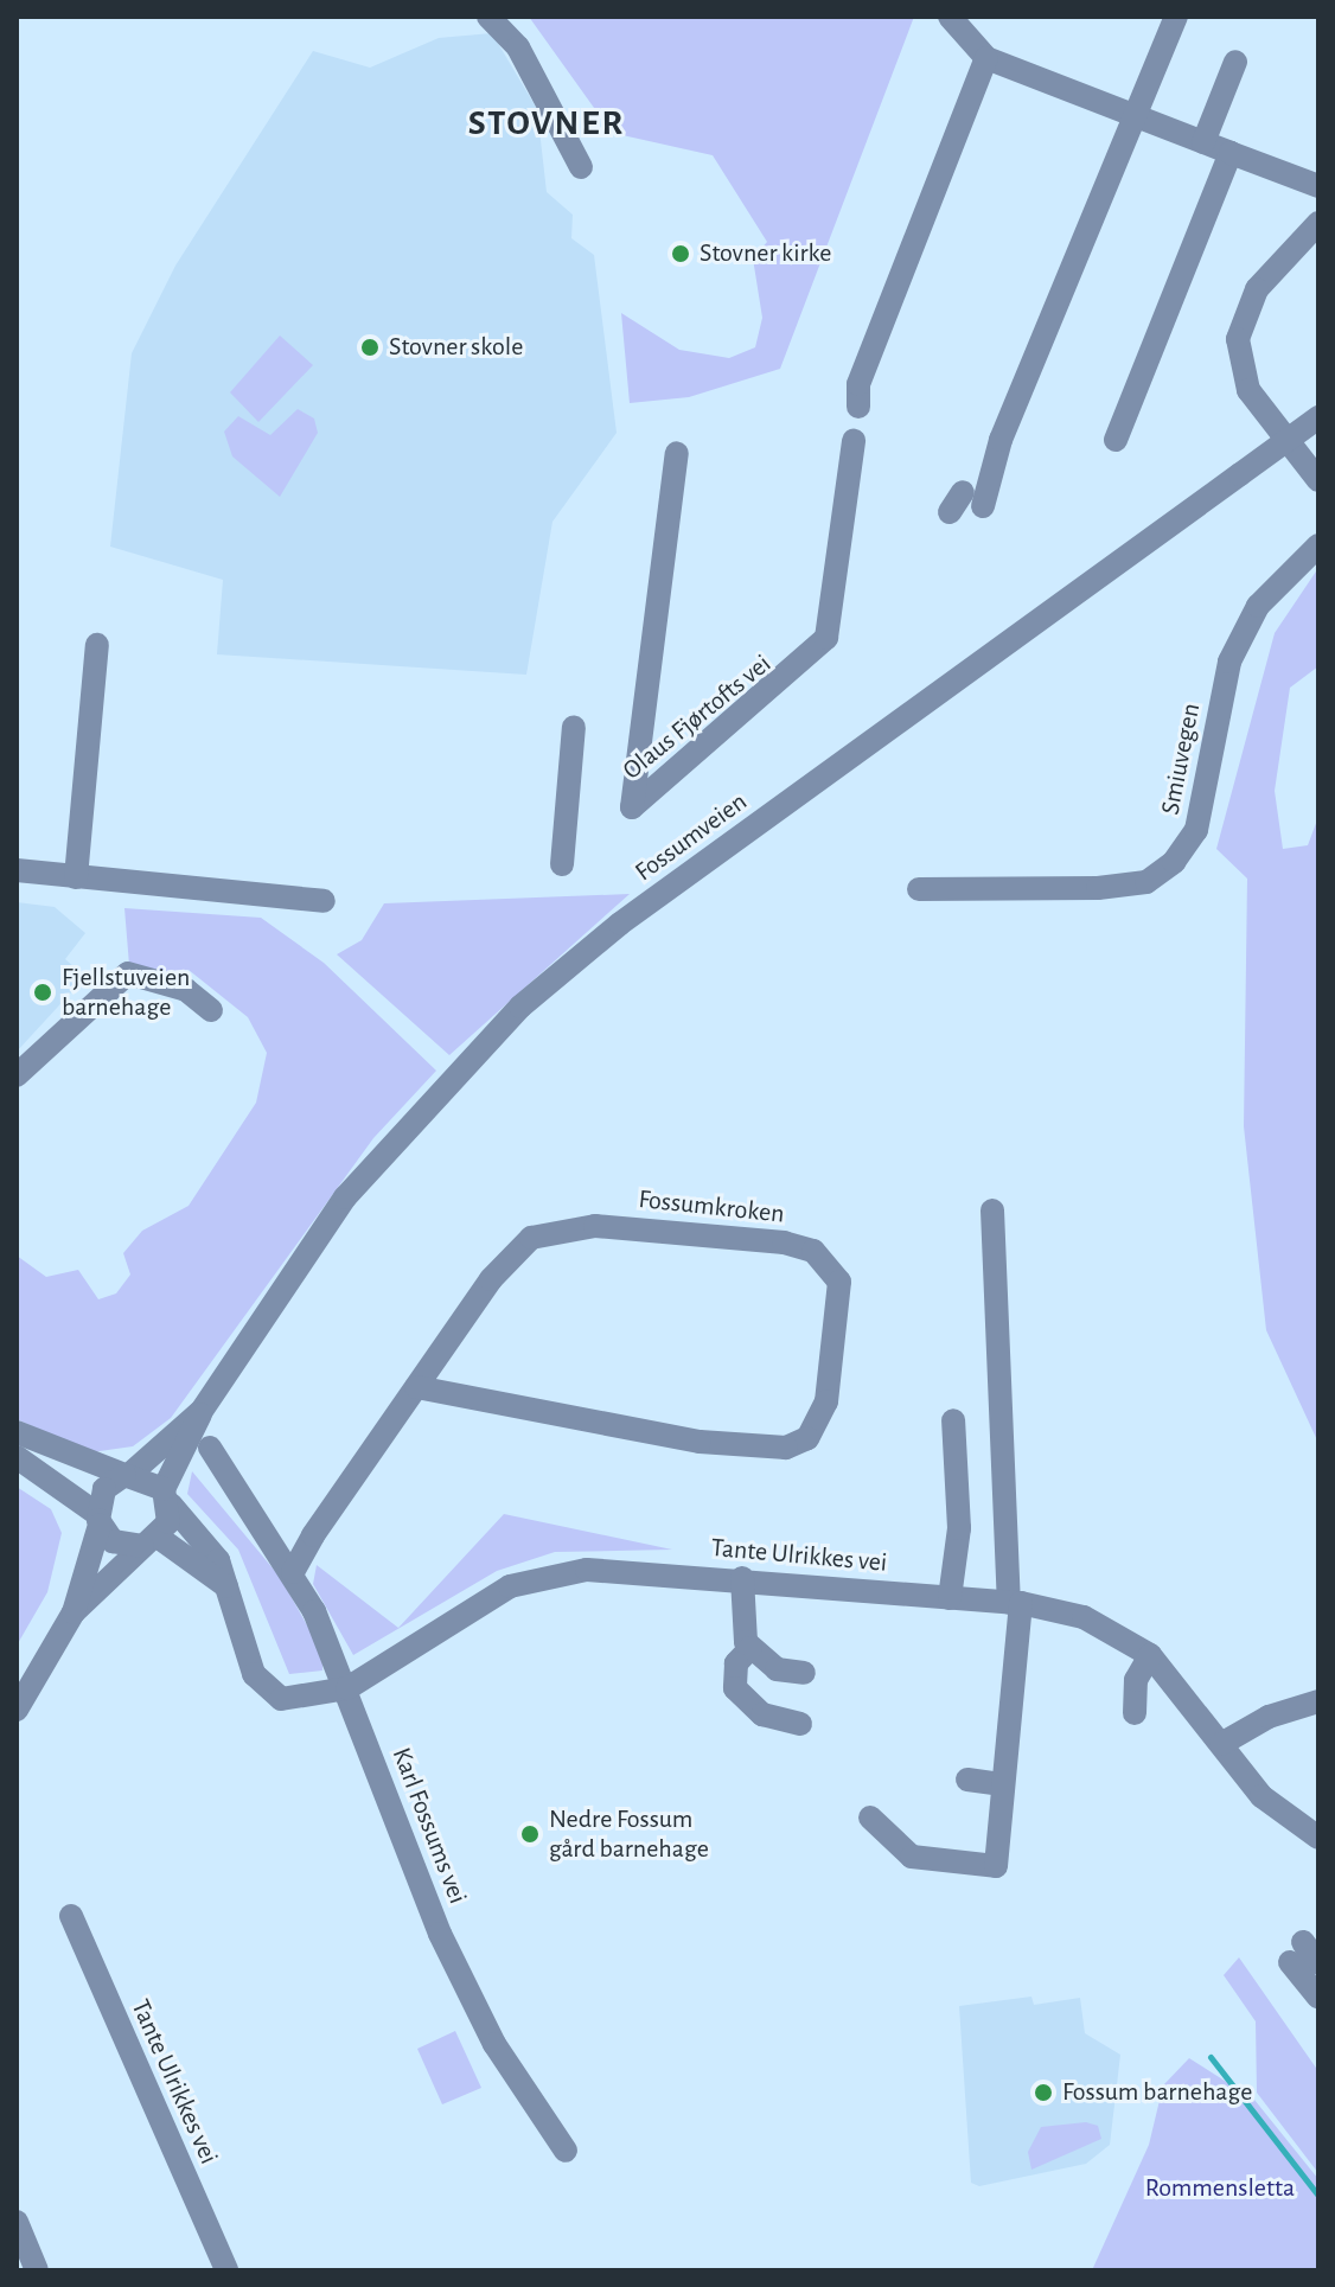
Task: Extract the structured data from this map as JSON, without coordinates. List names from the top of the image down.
{
  "streets": {
    "street": [
      "Olaus Fjørtofts vei",
      "Smiuvegen",
      "Fossumveien",
      "Fossumkroken",
      "Tante Ulrikkes vei",
      "Karl Fossums vei"
    ]
  },
  "crossings": [
    ["Tante Ulrikkes vei", "Karl Fossums vei"]
  ],
  "districts": ["STOVNER"],
  "parks": ["Rommensletta"],
  "places": [
    "Stovner kirke",
    "Stovner skole",
    "Fjellstuveien barnehage",
    "Nedre Fossum gård barnehage",
    "Fossum barnehage"
  ]
}
